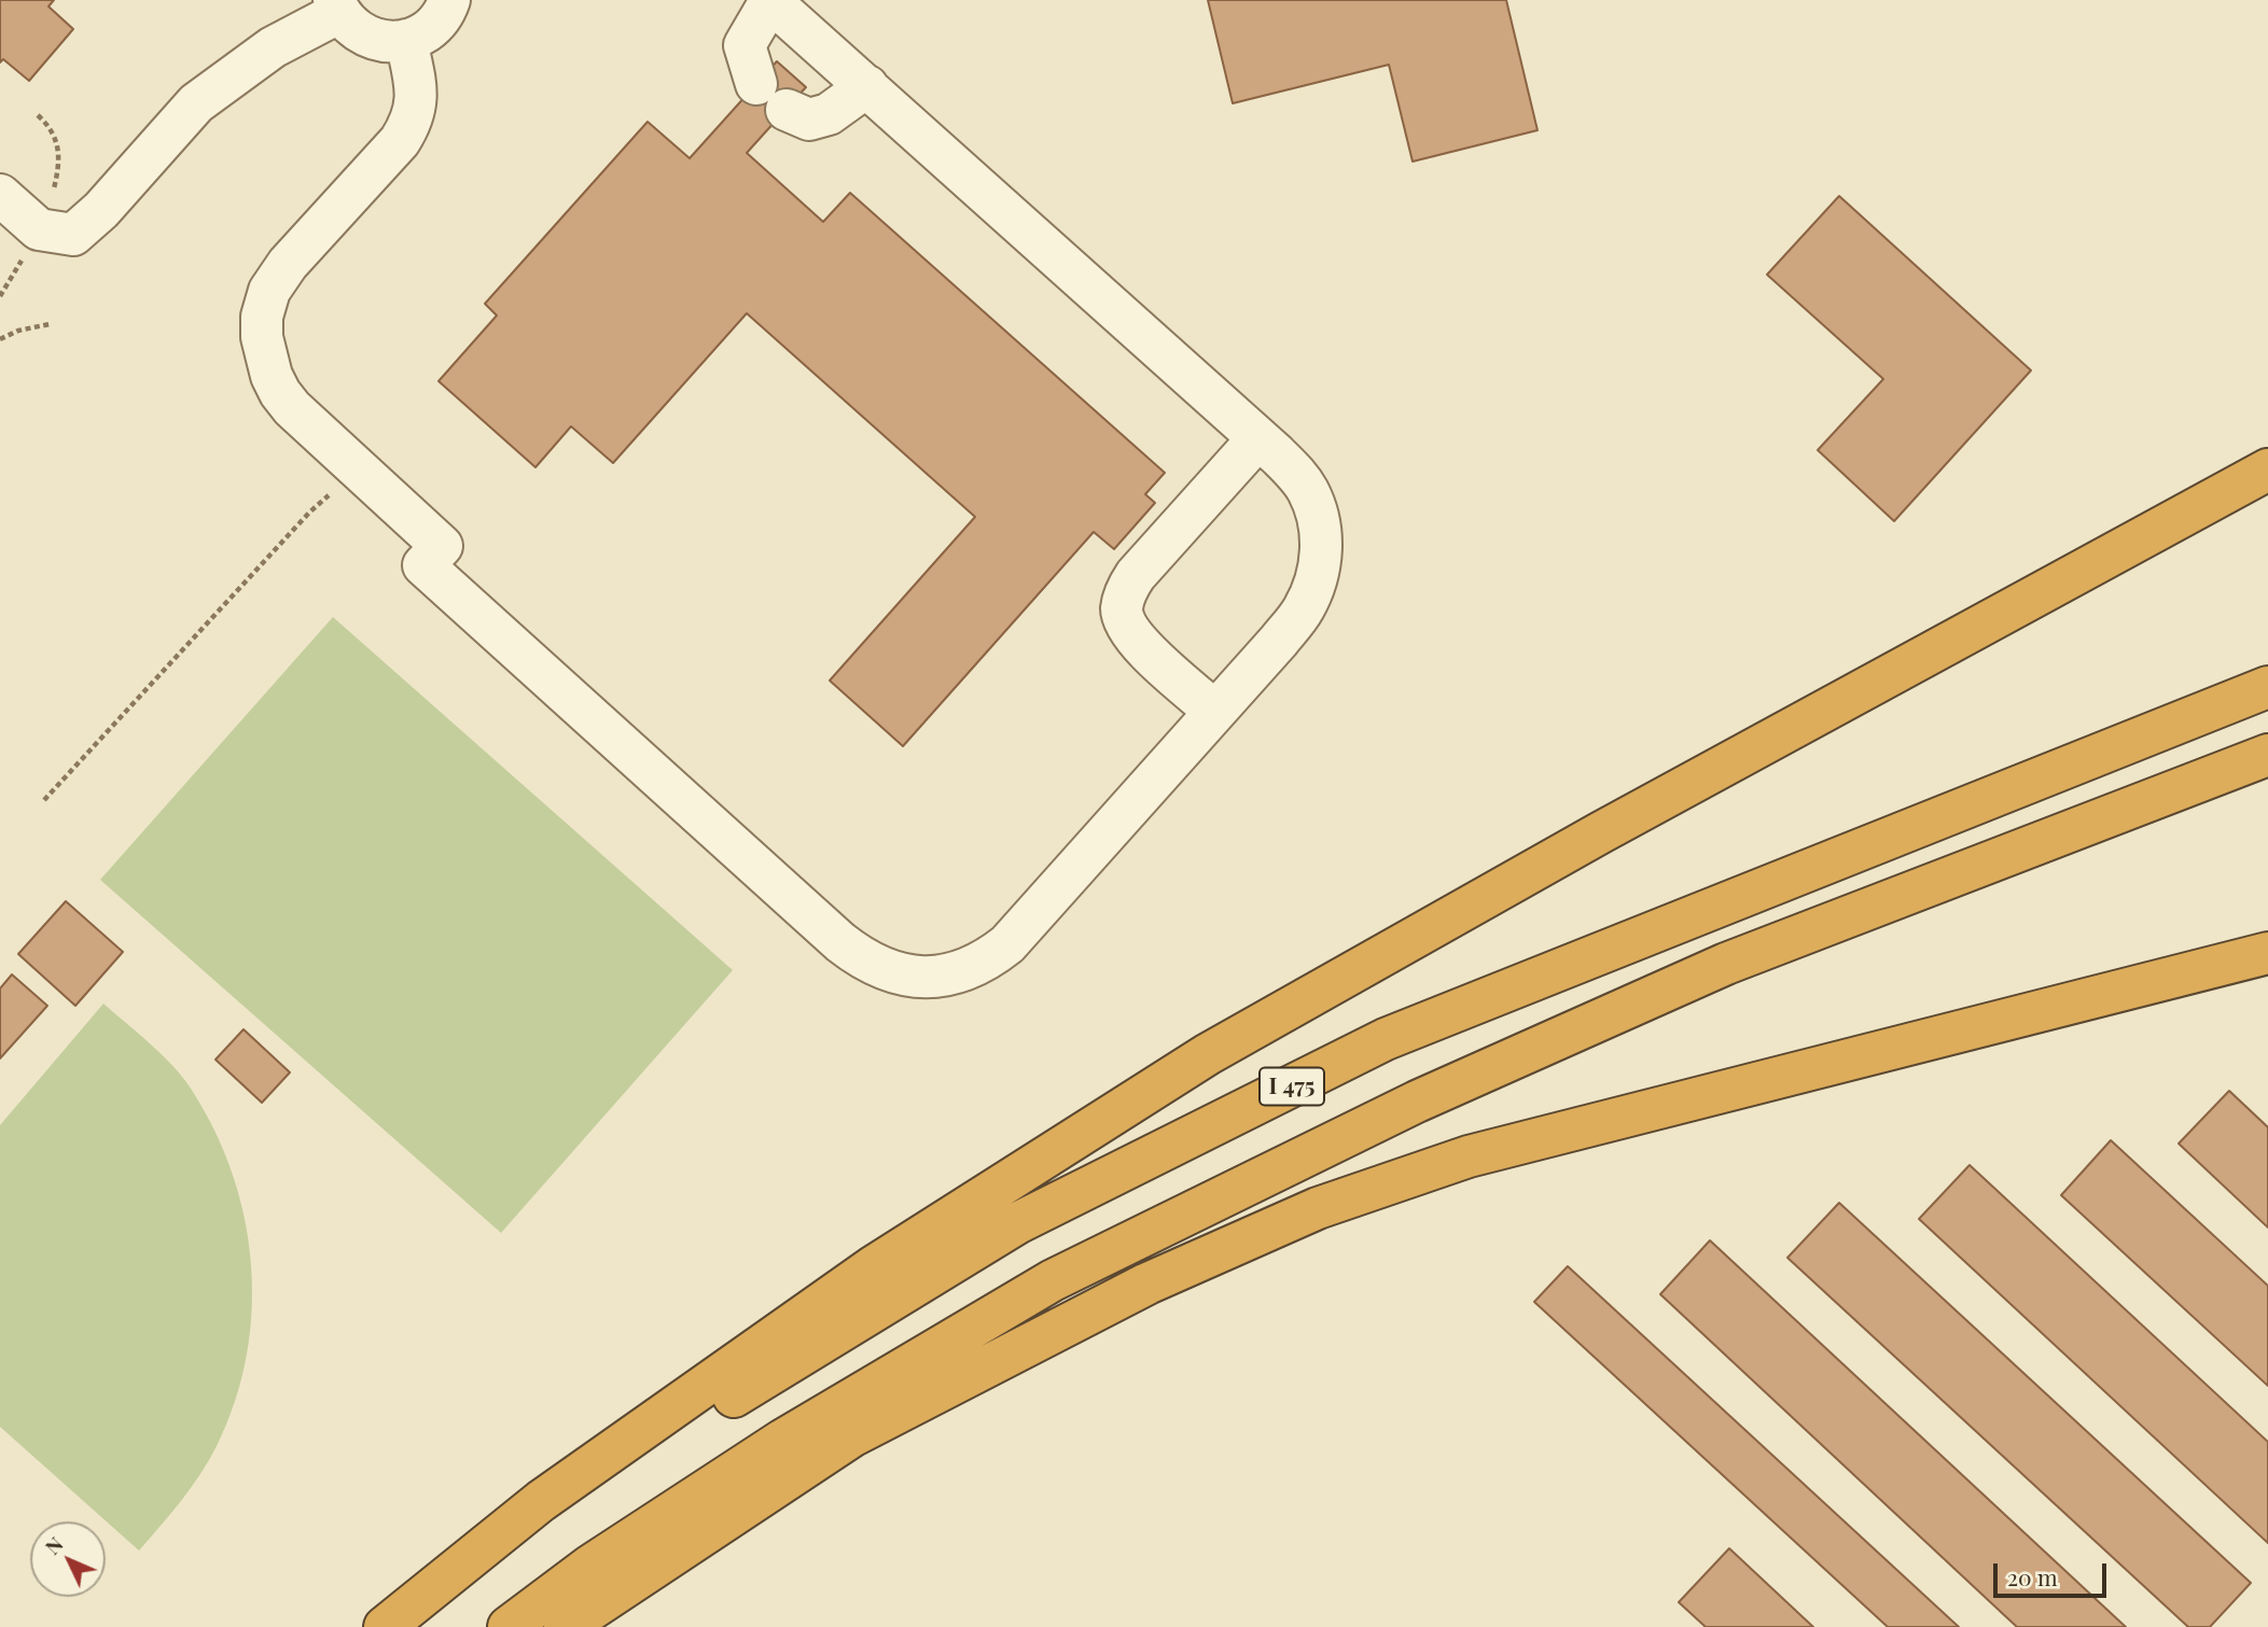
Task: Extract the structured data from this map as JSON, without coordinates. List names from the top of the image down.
{
  "streets": {
    "highway": ["I 475"]
  },
  "scale_bar": "20 m",
  "north": "top left"
}
